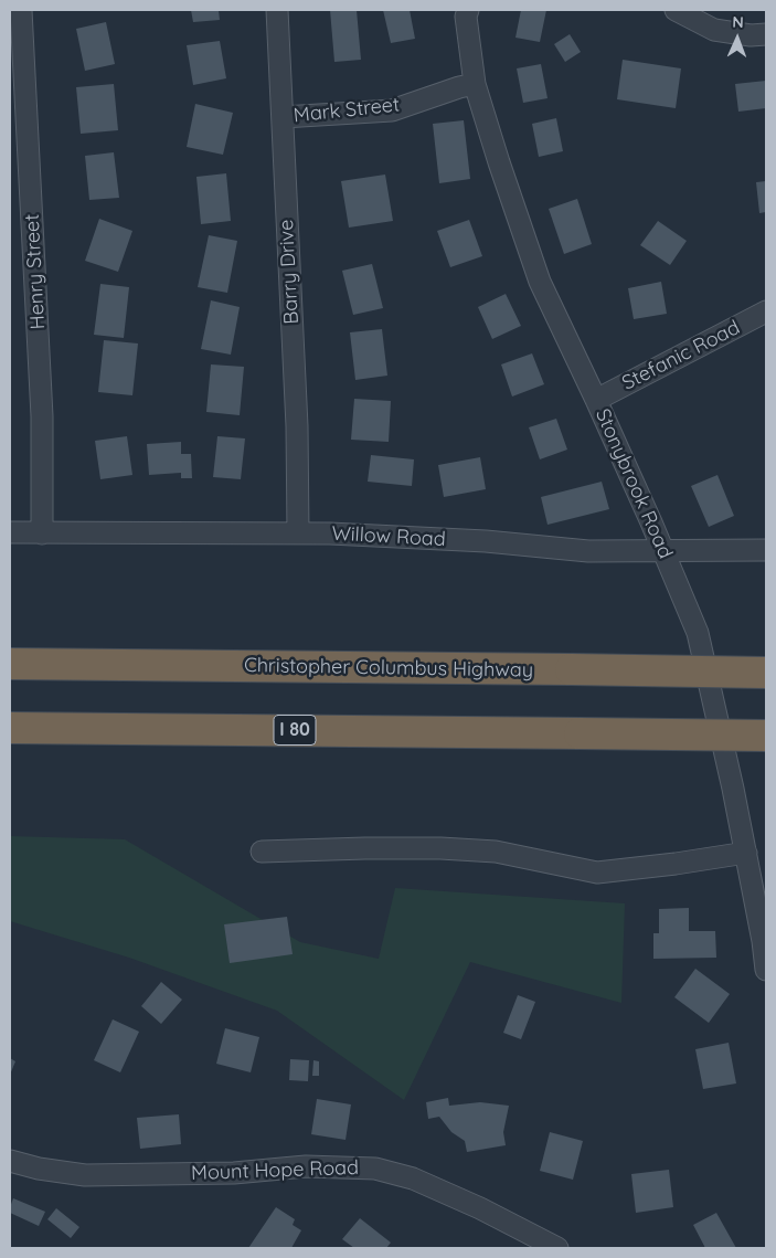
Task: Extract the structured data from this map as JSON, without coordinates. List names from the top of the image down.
{
  "streets": {
    "highway": ["Christopher Columbus Highway", "I 80"],
    "street": [
      "Mark Street",
      "Henry Street",
      "Barry Drive",
      "Stefanic Road",
      "Stonybrook Road",
      "Willow Road",
      "Mount Hope Road"
    ]
  },
  "crossings": [
    ["Mark Street", "Barry Drive"],
    ["Mark Street", "Stonybrook Road"],
    ["Henry Street", "Willow Road"],
    ["Barry Drive", "Willow Road"],
    ["Stefanic Road", "Stonybrook Road"],
    ["Stonybrook Road", "Willow Road"]
  ],
  "north": "top"
}
